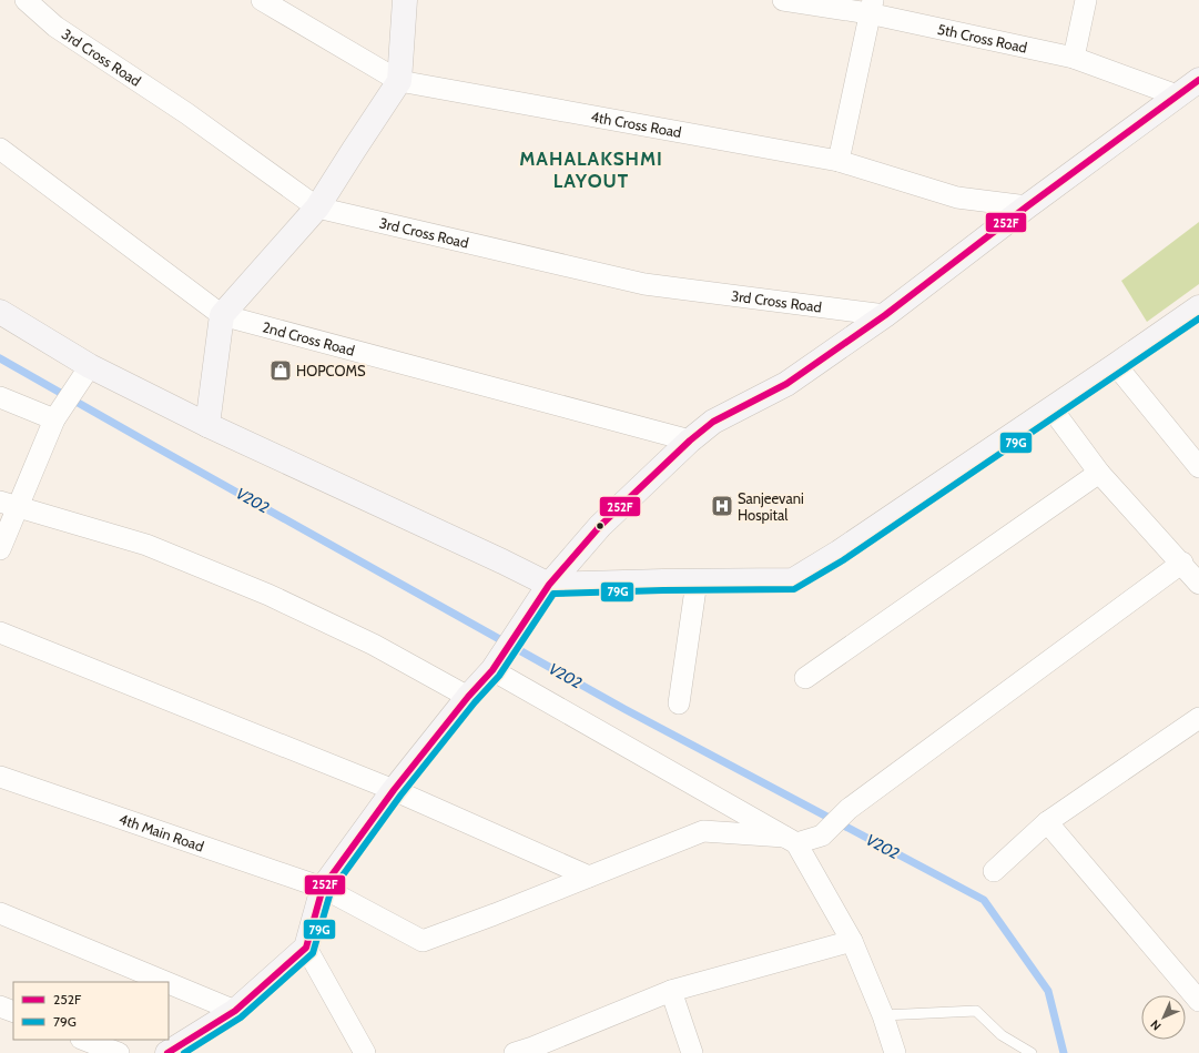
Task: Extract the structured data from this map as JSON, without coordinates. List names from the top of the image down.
{
  "streets": {
    "street": [
      "5th Cross Road",
      "3rd Cross Road",
      "4th Cross Road",
      "2nd Cross Road",
      "4th Main Road"
    ]
  },
  "districts": ["MAHALAKSHMI LAYOUT"],
  "water": ["V202"],
  "places": {
    "shop": ["HOPCOMS"],
    "hospital": ["Sanjeevani Hospital"]
  },
  "lines": ["transit line 252F", "transit line 79G"],
  "legend": ["252F", "79G"],
  "north": "bottom left"
}
